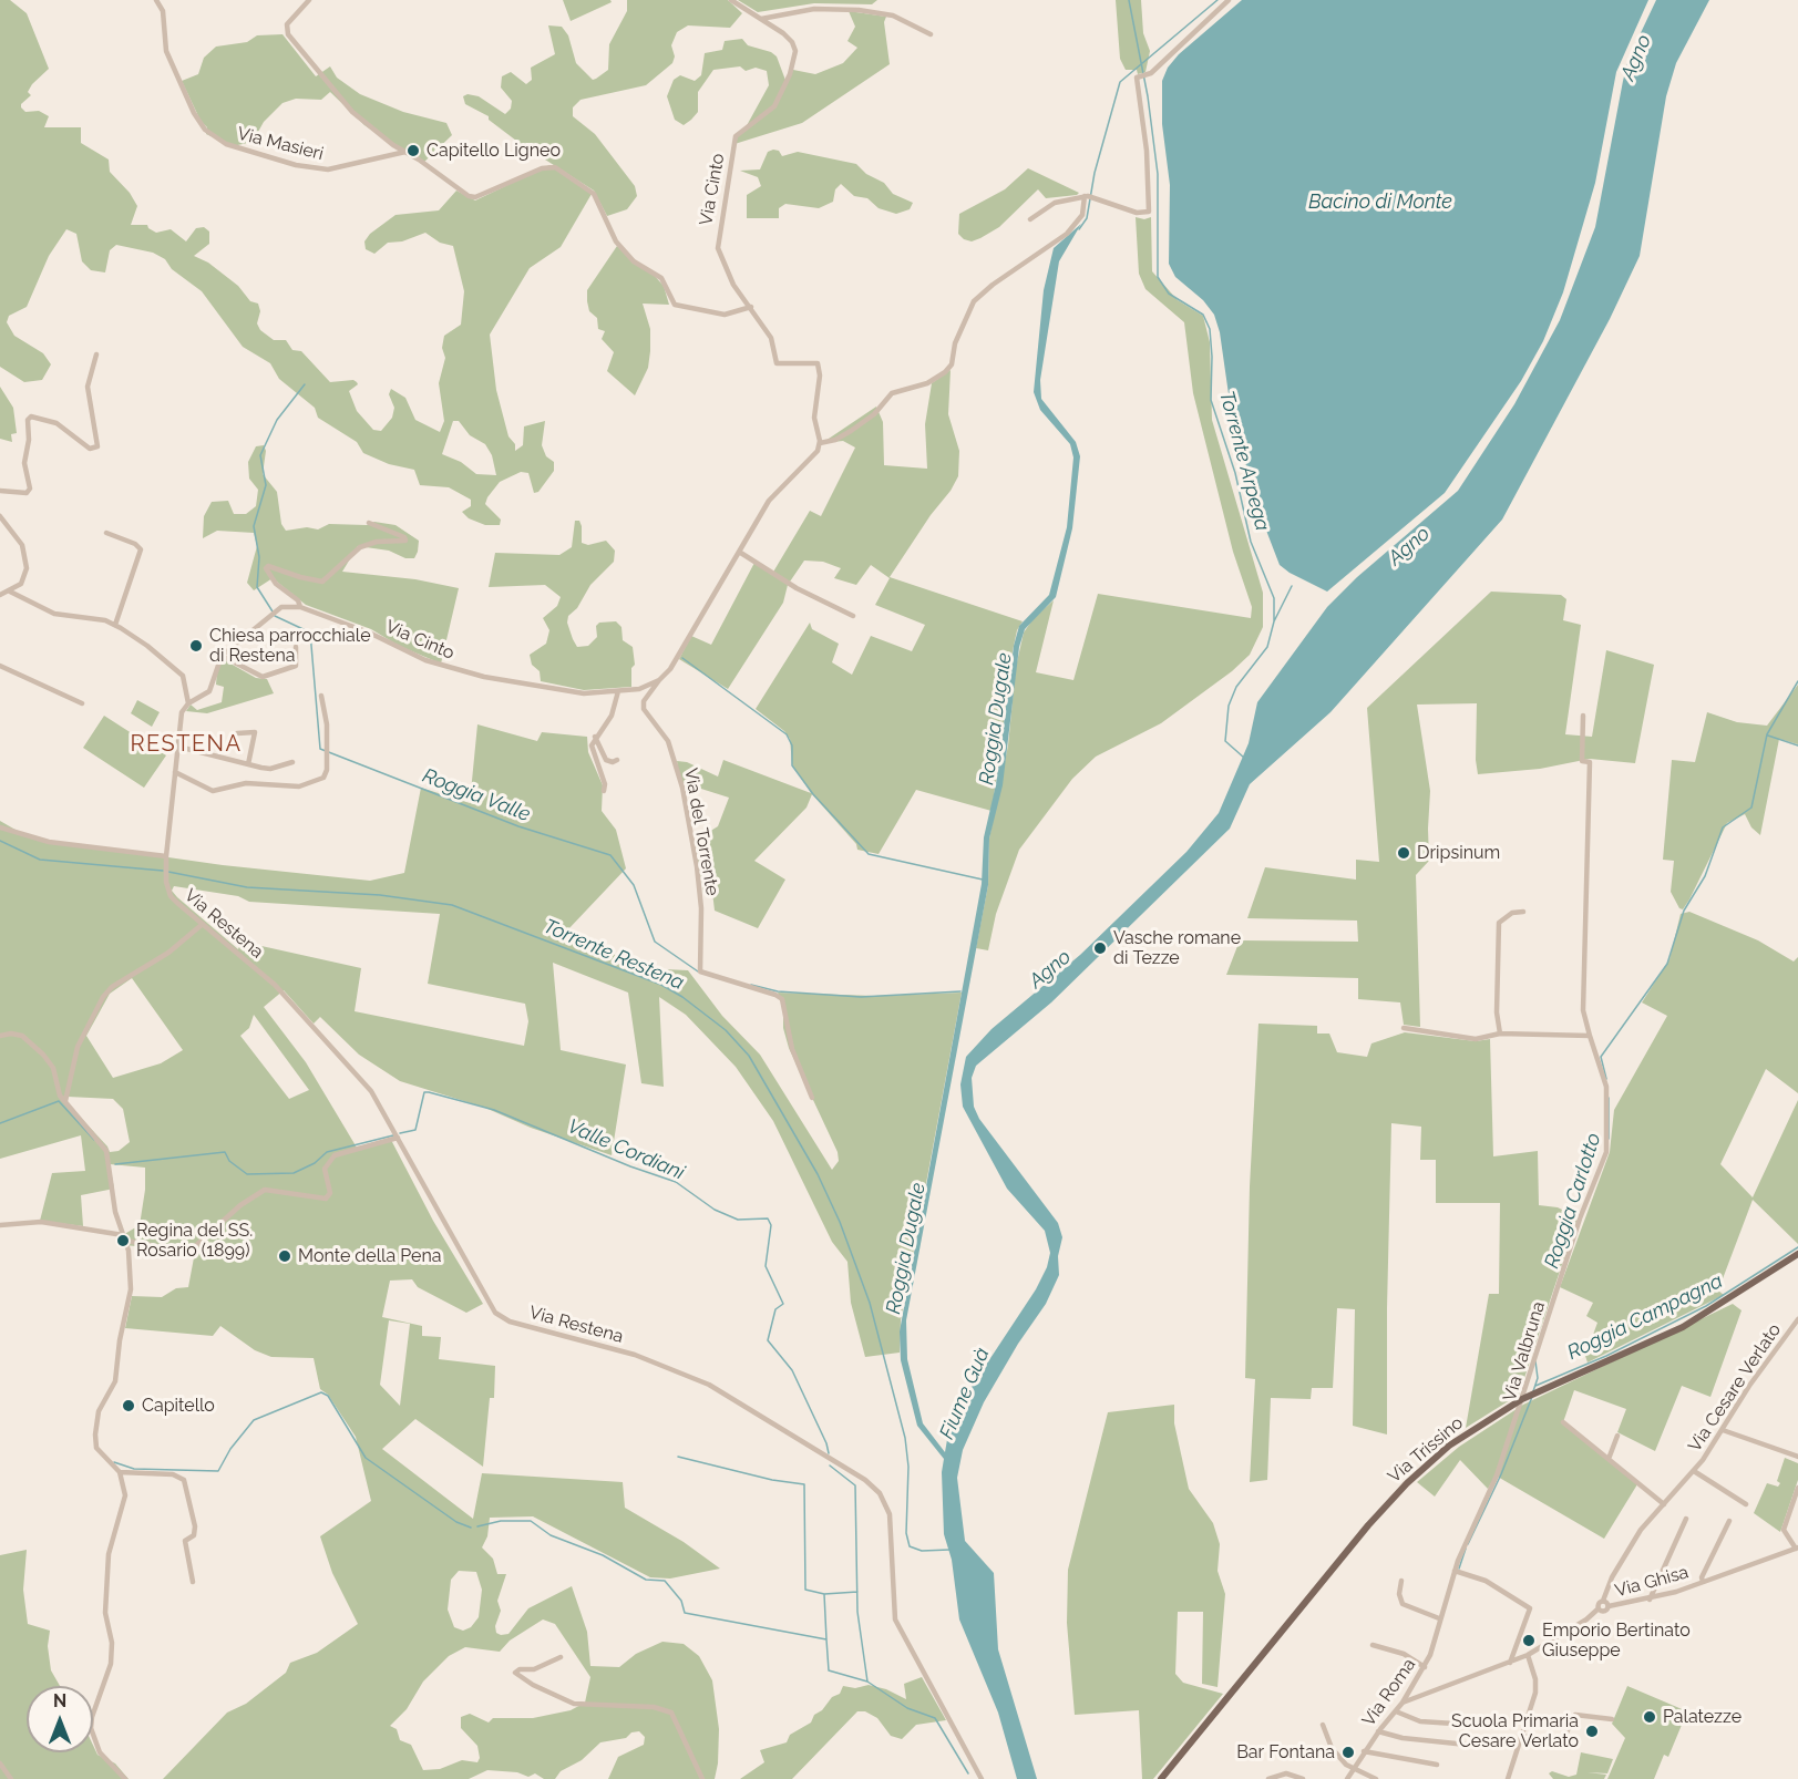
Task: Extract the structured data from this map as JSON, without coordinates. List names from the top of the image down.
{
  "streets": {
    "main road": ["Via Trissino"],
    "street": [
      "Via Masieri",
      "Via Cinto",
      "Via del Torrente",
      "Via Restena",
      "Via Valbruna",
      "Via Cesare Verlato",
      "Via Ghisa",
      "Via Roma"
    ]
  },
  "crossings": [
    ["Via Cinto", "Via del Torrente"],
    ["Via Valbruna", "Via Trissino"],
    ["Via Valbruna", "Via Roma"],
    ["Via Cesare Verlato", "Via Ghisa"],
    ["Via Cesare Verlato", "Via Roma"]
  ],
  "districts": ["RESTENA"],
  "water": [
    "Agno",
    "Bacino di Monte",
    "Torrente Arpega",
    "Roggia Dugale",
    "Roggia Valle",
    "Torrente Restena",
    "Valle Cordiani",
    "Roggia Carlotto",
    "Roggia Campagna",
    "Fiume Guà"
  ],
  "places": [
    "Capitello Ligneo",
    "Chiesa parrocchiale di Restena",
    "Dripsinum",
    "Vasche romane di Tezze",
    "Regina del SS. Rosario (1899)",
    "Monte della Pena",
    "Capitello",
    "Emporio Bertinato Giuseppe",
    "Palatezze",
    "Scuola Primaria Cesare Verlato",
    "Bar Fontana"
  ],
  "north": "top"
}
